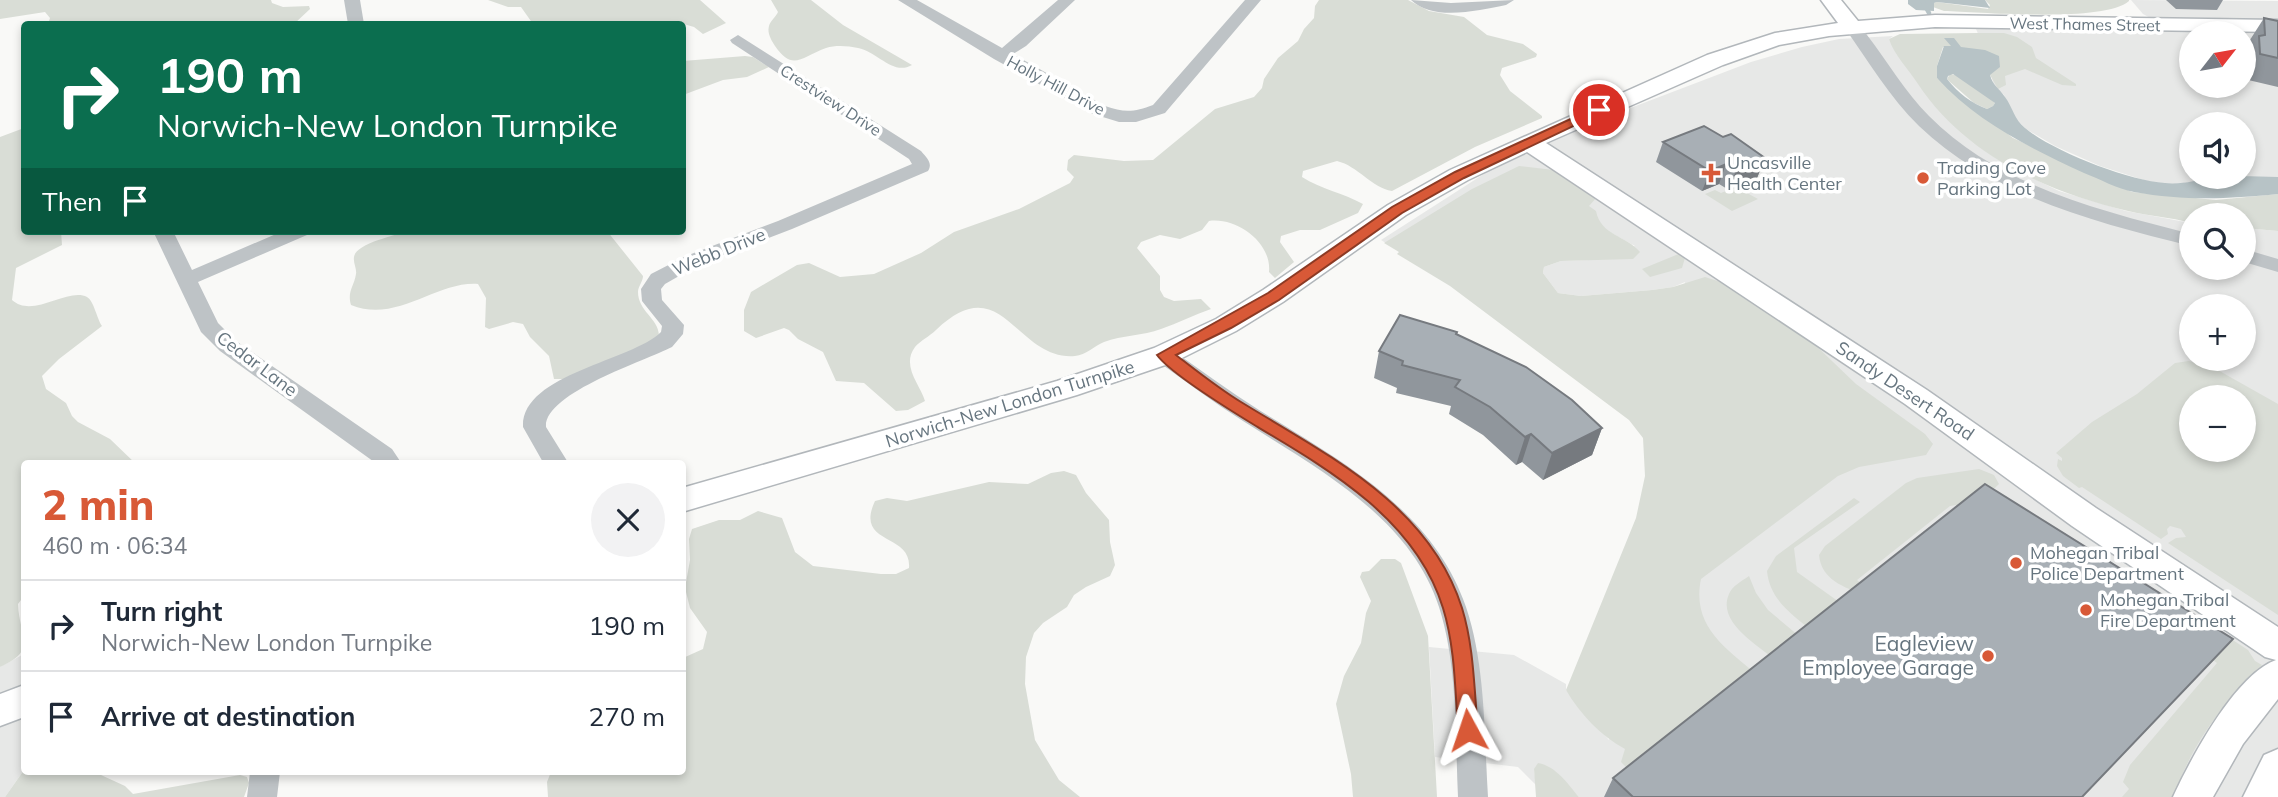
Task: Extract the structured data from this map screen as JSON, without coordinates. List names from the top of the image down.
{
  "streets": {
    "main road": ["West Thames Street", "Sandy Desert Road", "Norwich-New London Turnpike"],
    "street": [
      "Holly Hill Drive",
      "Crestview Drive",
      "Webb Drive",
      "Cedar Lane"
    ]
  },
  "crossings": [
    ["West Thames Street", "Norwich-New London Turnpike"],
    ["Crestview Drive", "Webb Drive"],
    ["Sandy Desert Road", "Norwich-New London Turnpike"]
  ],
  "places": {
    "health": ["Uncasville Health Center"],
    "other": [
      "Trading Cove Parking Lot",
      "Mohegan Tribal Police Department",
      "Mohegan Tribal Fire Department",
      "Eagleview Employee Garage"
    ]
  },
  "north": "top right",
  "page": {
    "map_buttons": ["+", "−"],
    "turn": ["190 m", "Norwich-New London Turnpike"],
    "then": "Then",
    "heading": ["2 min", "460 m · 06:34"],
    "list": [
      {
        "name": "Turn right",
        "note": "Norwich-New London Turnpike",
        "value": "190 m"
      },
      {
        "name": "Arrive at destination",
        "value": "270 m"
      }
    ]
  }
}
